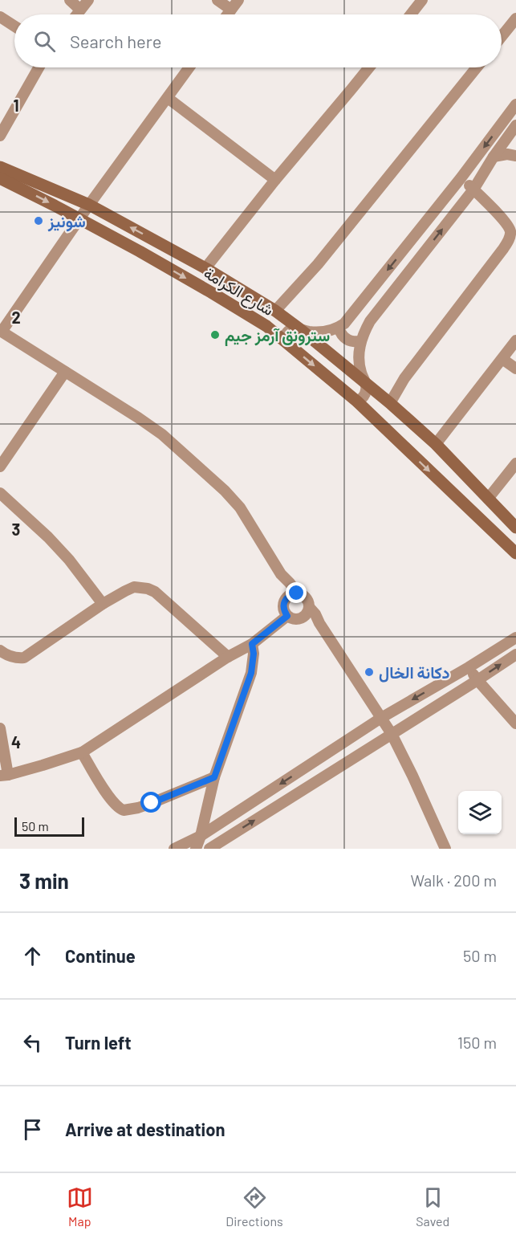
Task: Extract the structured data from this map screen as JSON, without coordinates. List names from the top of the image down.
{
  "streets": {
    "street": ["شارع الكرامة"]
  },
  "places": ["شونيز", "سترونق آرمز جيم", "دكانة الخال"],
  "scale_bar": "50 m",
  "page": {
    "search": "Search here",
    "scale": "50 m",
    "heading": ["3 min", "Walk · 200 m"],
    "list": [
      ["Continue", "50 m"],
      ["Turn left", "150 m"],
      "Arrive at destination"
    ],
    "nav": ["Map", "Directions", "Saved"]
  },
  "grid": {
    "rows": [
      "1",
      "2",
      "3",
      "4"
    ]
  }
}
